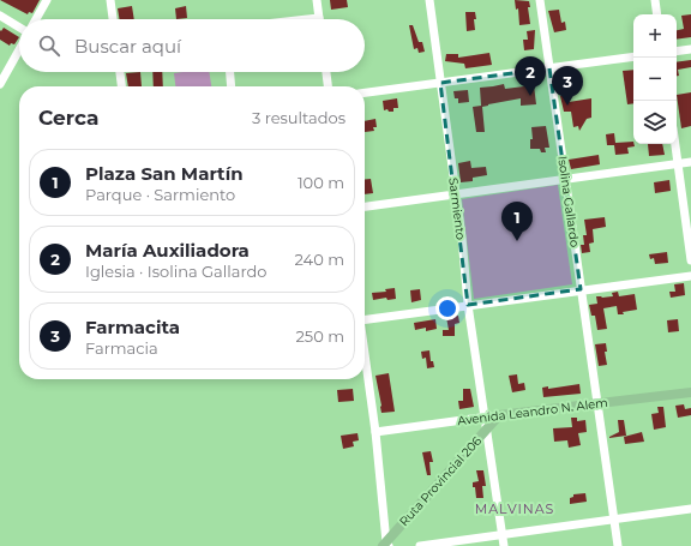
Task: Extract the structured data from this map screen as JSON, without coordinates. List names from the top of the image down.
{
  "streets": {
    "main road": ["Avenida Leandro N. Alem", "Ruta Provincial 206"],
    "street": ["Isolina Gallardo", "Sarmiento"]
  },
  "crossings": [
    ["Isolina Gallardo", "Avenida Leandro N. Alem"],
    ["Sarmiento", "Avenida Leandro N. Alem"],
    ["Sarmiento", "Ruta Provincial 206"],
    ["Avenida Leandro N. Alem", "Ruta Provincial 206"]
  ],
  "districts": ["MALVINAS"],
  "page": {
    "map_buttons": ["+", "−"],
    "search": "Buscar aquí",
    "pins": ["2", "3", "1"],
    "heading": ["Cerca", "3 resultados"],
    "list": [
      {
        "mark": "1",
        "name": "Plaza San Martín",
        "note": "Parque · Sarmiento",
        "value": "100 m"
      },
      {
        "mark": "2",
        "name": "María Auxiliadora",
        "note": "Iglesia · Isolina Gallardo",
        "value": "240 m"
      },
      {
        "mark": "3",
        "name": "Farmacita",
        "note": "Farmacia",
        "value": "250 m"
      }
    ]
  }
}
